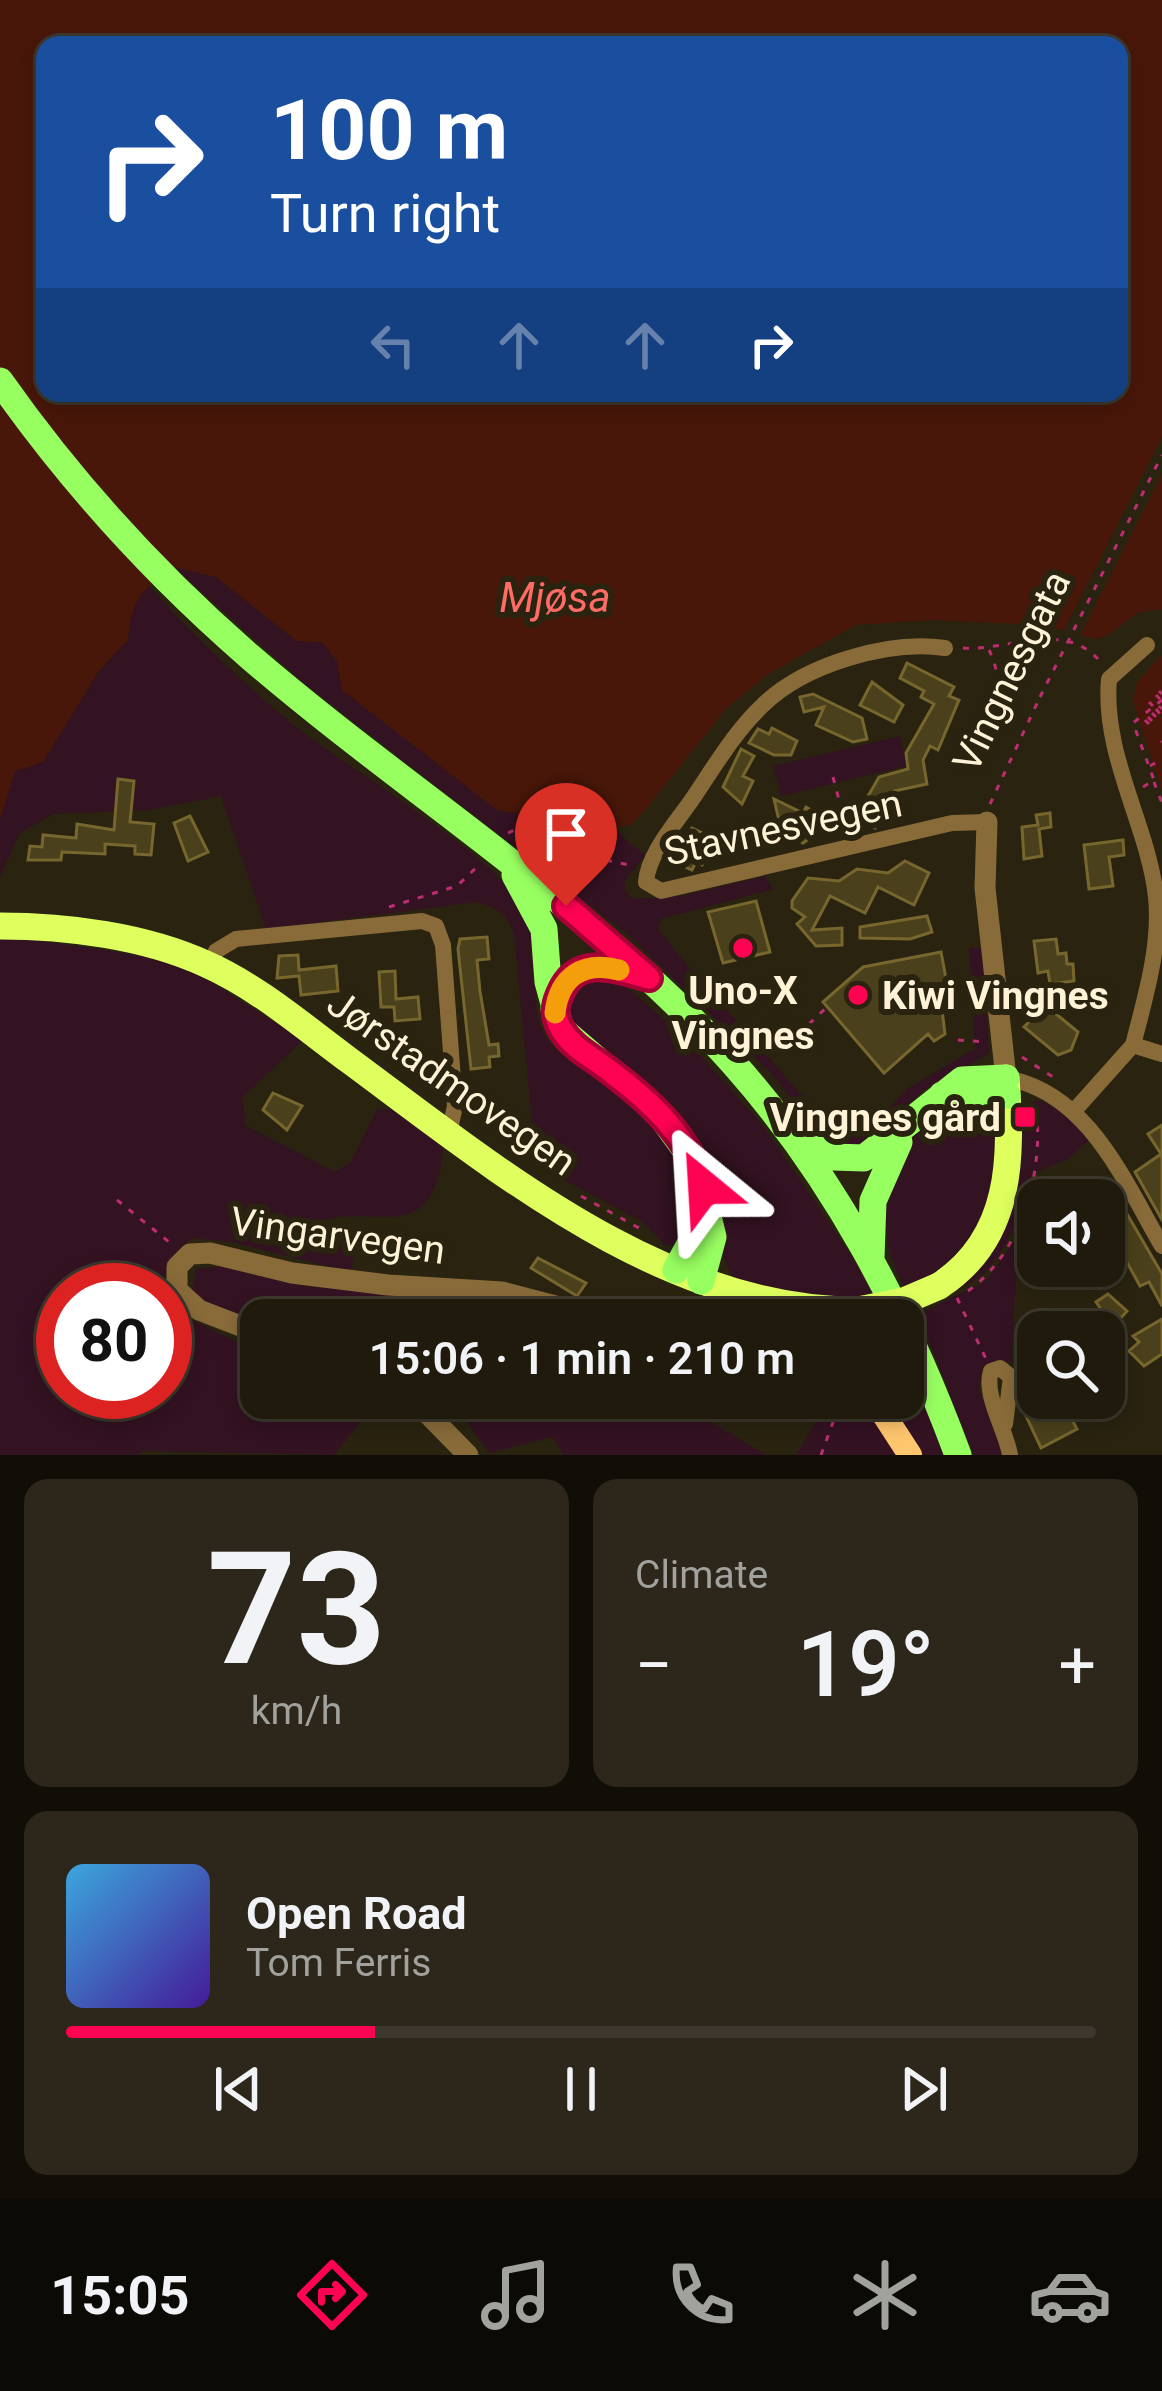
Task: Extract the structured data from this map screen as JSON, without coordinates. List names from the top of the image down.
{
  "streets": {
    "main road": ["Vingnesgata", "Jørstadmovegen"],
    "street": ["Stavnesvegen", "Vingarvegen"]
  },
  "crossings": [
    ["Vingnesgata", "Stavnesvegen"]
  ],
  "water": ["Mjøsa"],
  "places": {
    "other": ["Uno-X Vingnes", "Kiwi Vingnes"],
    "transit": ["Vingnes gård"]
  },
  "page": {
    "turn": ["100 m", "Turn right"],
    "limit": "80",
    "trip": "15:06 · 1 min · 210 m",
    "tile": [
      ["73", "km/h"],
      "Climate"
    ],
    "heat": ["−", "19°", "+"],
    "song": ["Open Road", "Tom Ferris"],
    "tabs": "15:05"
  }
}
